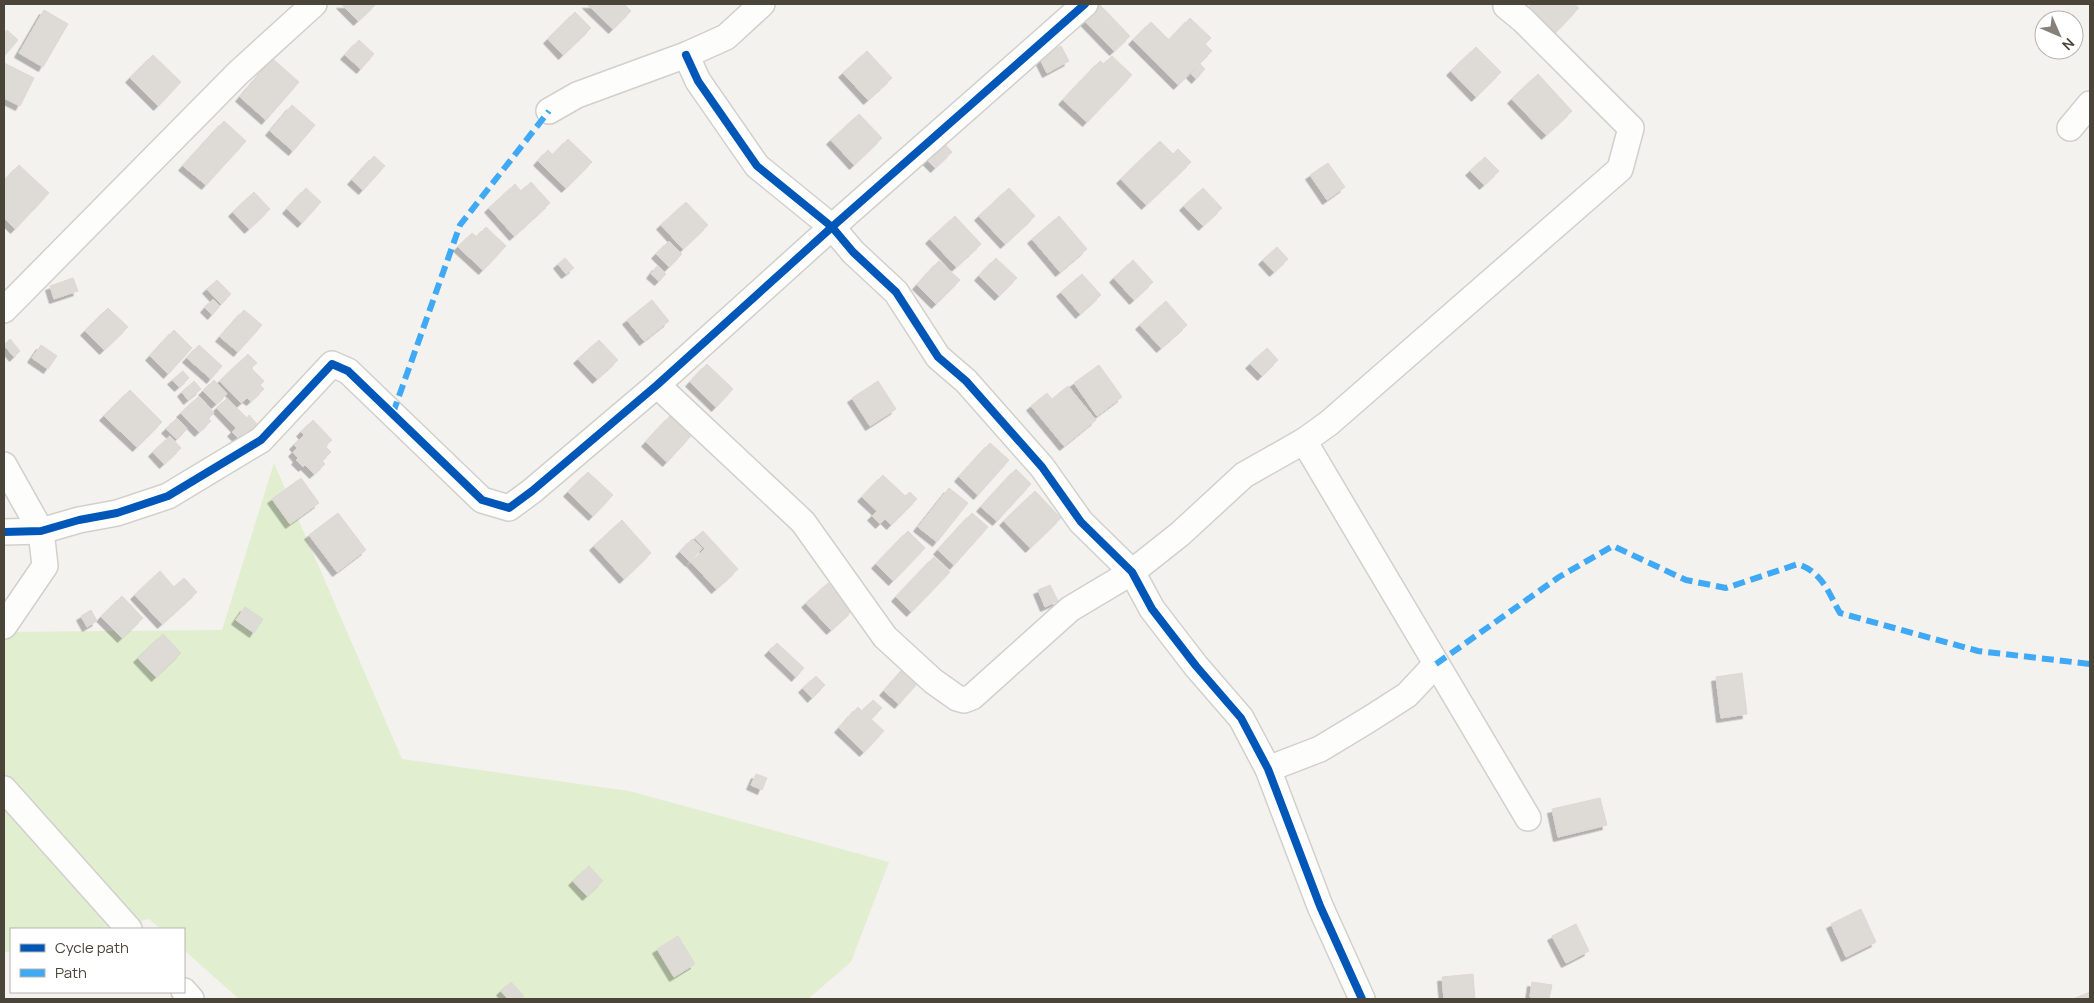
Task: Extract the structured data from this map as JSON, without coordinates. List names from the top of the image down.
{
  "legend": ["Cycle path", "Path"],
  "north": "bottom right"
}
